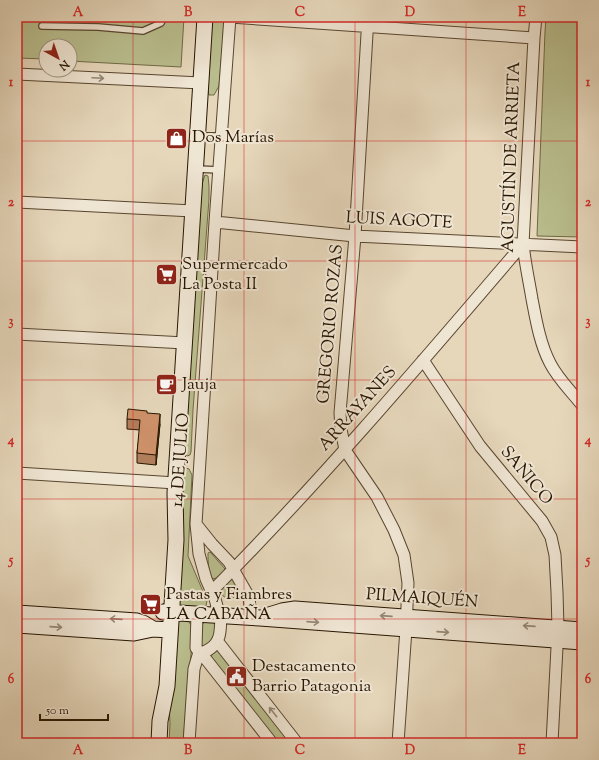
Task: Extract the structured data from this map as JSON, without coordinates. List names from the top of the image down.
{
  "streets": {
    "main road": ["14 DE JULIO", "PILMAIQUÉN"],
    "street": [
      "AGUSTÍN DE ARRIETA",
      "LUIS AGOTE",
      "GREGORIO ROZAS",
      "ARRAYANES",
      "SAÑICO"
    ]
  },
  "crossings": [
    ["AGUSTÍN DE ARRIETA", "LUIS AGOTE"],
    ["AGUSTÍN DE ARRIETA", "ARRAYANES"],
    ["LUIS AGOTE", "GREGORIO ROZAS"],
    ["LUIS AGOTE", "ARRAYANES"],
    ["LUIS AGOTE", "14 DE JULIO"],
    ["GREGORIO ROZAS", "ARRAYANES"],
    ["GREGORIO ROZAS", "PILMAIQUÉN"],
    ["ARRAYANES", "14 DE JULIO"],
    ["ARRAYANES", "SAÑICO"],
    ["14 DE JULIO", "PILMAIQUÉN"],
    ["SAÑICO", "PILMAIQUÉN"]
  ],
  "places": {
    "shop": ["Dos Marías"],
    "supermarket": ["Supermercado La Posta II", "Pastas y Fiambres LA CABAÑA"],
    "cafe": ["Jauja"],
    "public building": ["Destacamento Barrio Patagonia"]
  },
  "scale_bar": "50 m",
  "north": "bottom right",
  "grid": {
    "columns": [
      "A",
      "B",
      "C",
      "D",
      "E"
    ],
    "rows": [
      "1",
      "2",
      "3",
      "4",
      "5",
      "6"
    ]
  }
}
